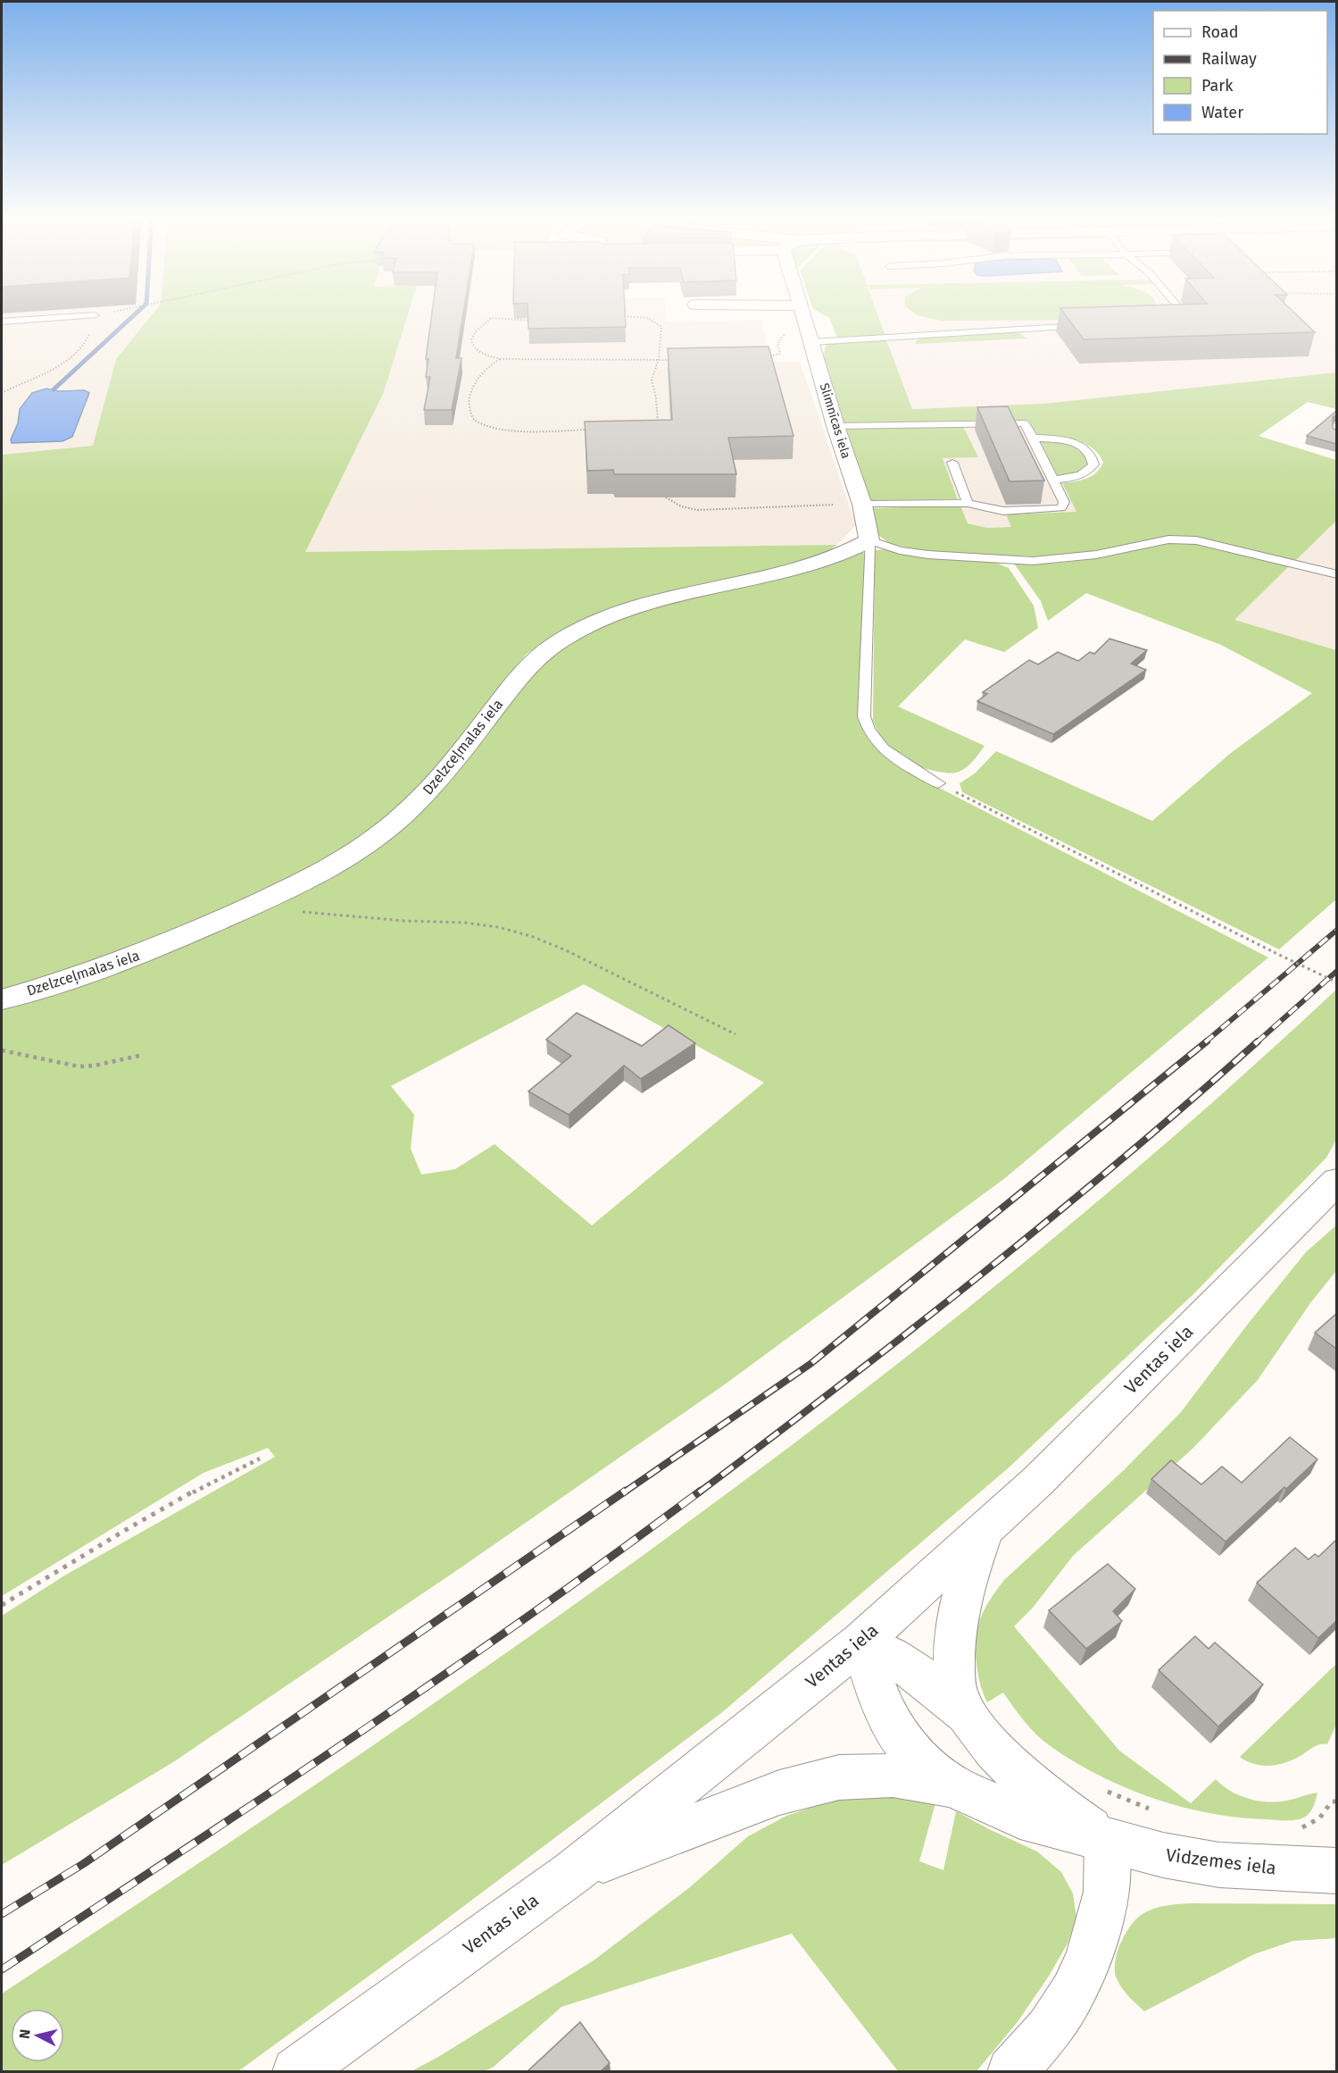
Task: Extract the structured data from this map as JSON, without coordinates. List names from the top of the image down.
{
  "streets": {
    "main road": [
      "Slimnīcas iela",
      "Dzelzceļmalas iela",
      "Ventas iela",
      "Vidzemes iela"
    ]
  },
  "crossings": [
    ["Slimnīcas iela", "Dzelzceļmalas iela"]
  ],
  "legend": [
    "Road",
    "Railway",
    "Park",
    "Water"
  ],
  "north": "left"
}
